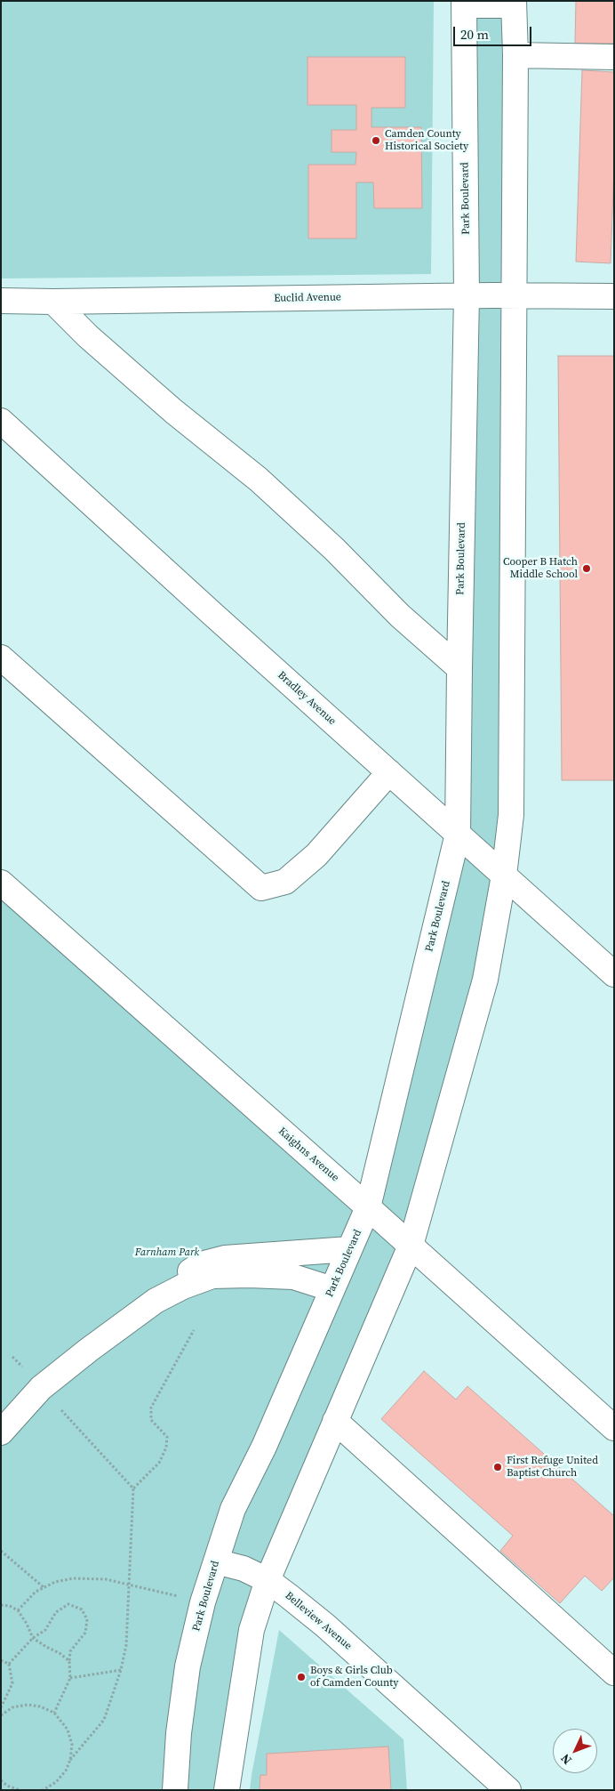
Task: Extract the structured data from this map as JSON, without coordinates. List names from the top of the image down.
{
  "streets": {
    "street": [
      "Park Boulevard",
      "Euclid Avenue",
      "Bradley Avenue",
      "Kaighns Avenue",
      "Belleview Avenue"
    ]
  },
  "crossings": [
    ["Park Boulevard", "Euclid Avenue"],
    ["Park Boulevard", "Bradley Avenue"],
    ["Park Boulevard", "Kaighns Avenue"],
    ["Park Boulevard", "Belleview Avenue"]
  ],
  "parks": ["Farnham Park"],
  "places": [
    "Camden County Historical Society",
    "Cooper B Hatch Middle School",
    "First Refuge United Baptist Church",
    "Boys & Girls Club of Camden County"
  ],
  "scale_bar": "20 m",
  "north": "bottom left"
}
